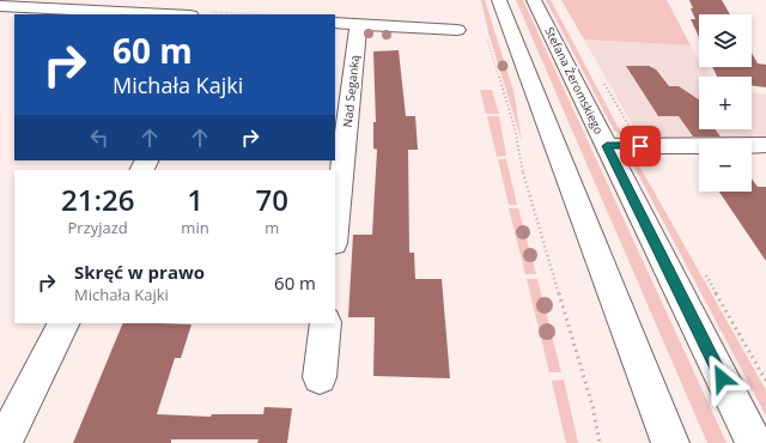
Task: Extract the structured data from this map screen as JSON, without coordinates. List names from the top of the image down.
{
  "streets": {
    "main road": ["Stefana Żeromskiego", "Nad Seganką"]
  },
  "page": {
    "map_buttons": ["+", "−"],
    "turn": ["60 m", "Michała Kajki"],
    "eta": [
      "21:26",
      "Przyjazd",
      "1",
      "min",
      "70",
      "m"
    ],
    "list": [
      {
        "name": "Skręć w prawo",
        "note": "Michała Kajki",
        "value": "60 m"
      }
    ]
  }
}
